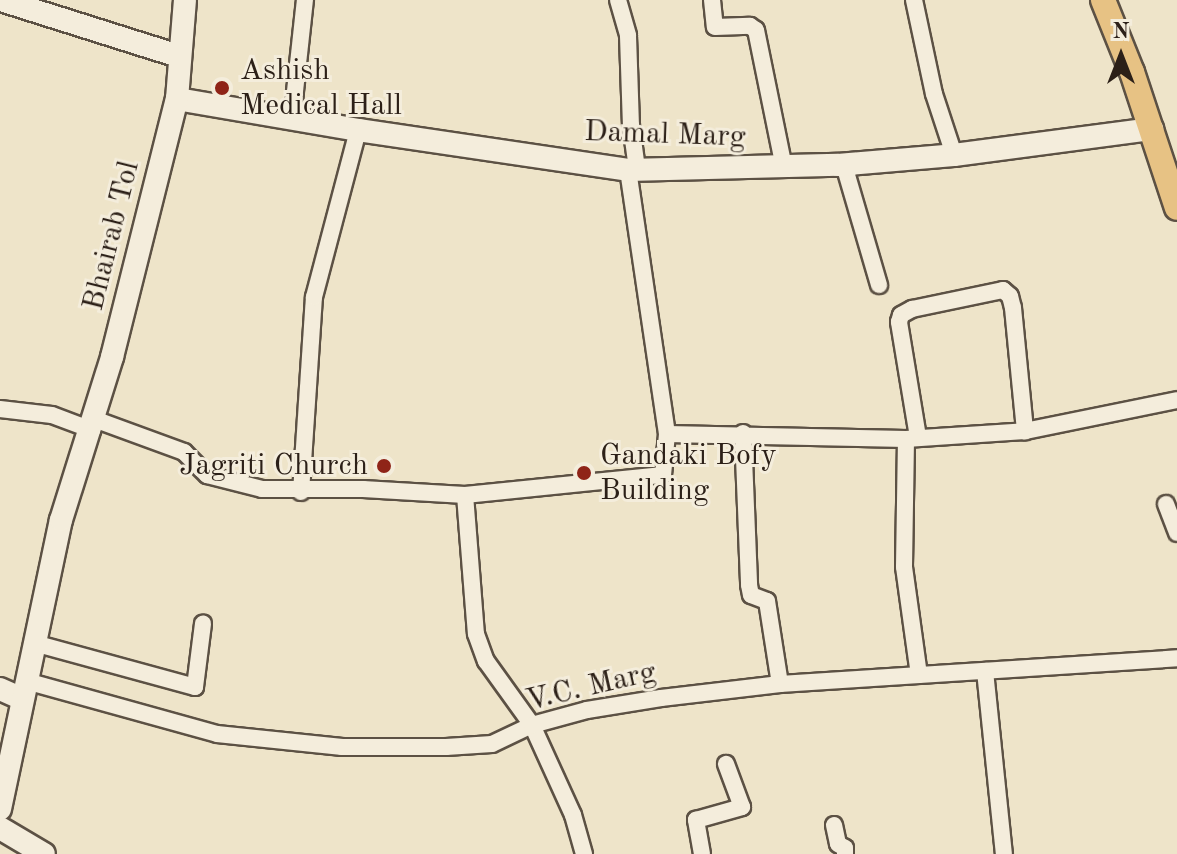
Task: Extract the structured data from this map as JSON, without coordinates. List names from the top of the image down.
{
  "streets": {
    "street": ["Damal Marg", "Bhairab Tol", "V.C. Marg"]
  },
  "crossings": [
    ["Damal Marg", "Bhairab Tol"],
    ["Bhairab Tol", "V.C. Marg"]
  ],
  "places": ["Ashish Medical Hall", "Jagriti Church", "Gandaki Bofy Building"],
  "north": "top"
}
